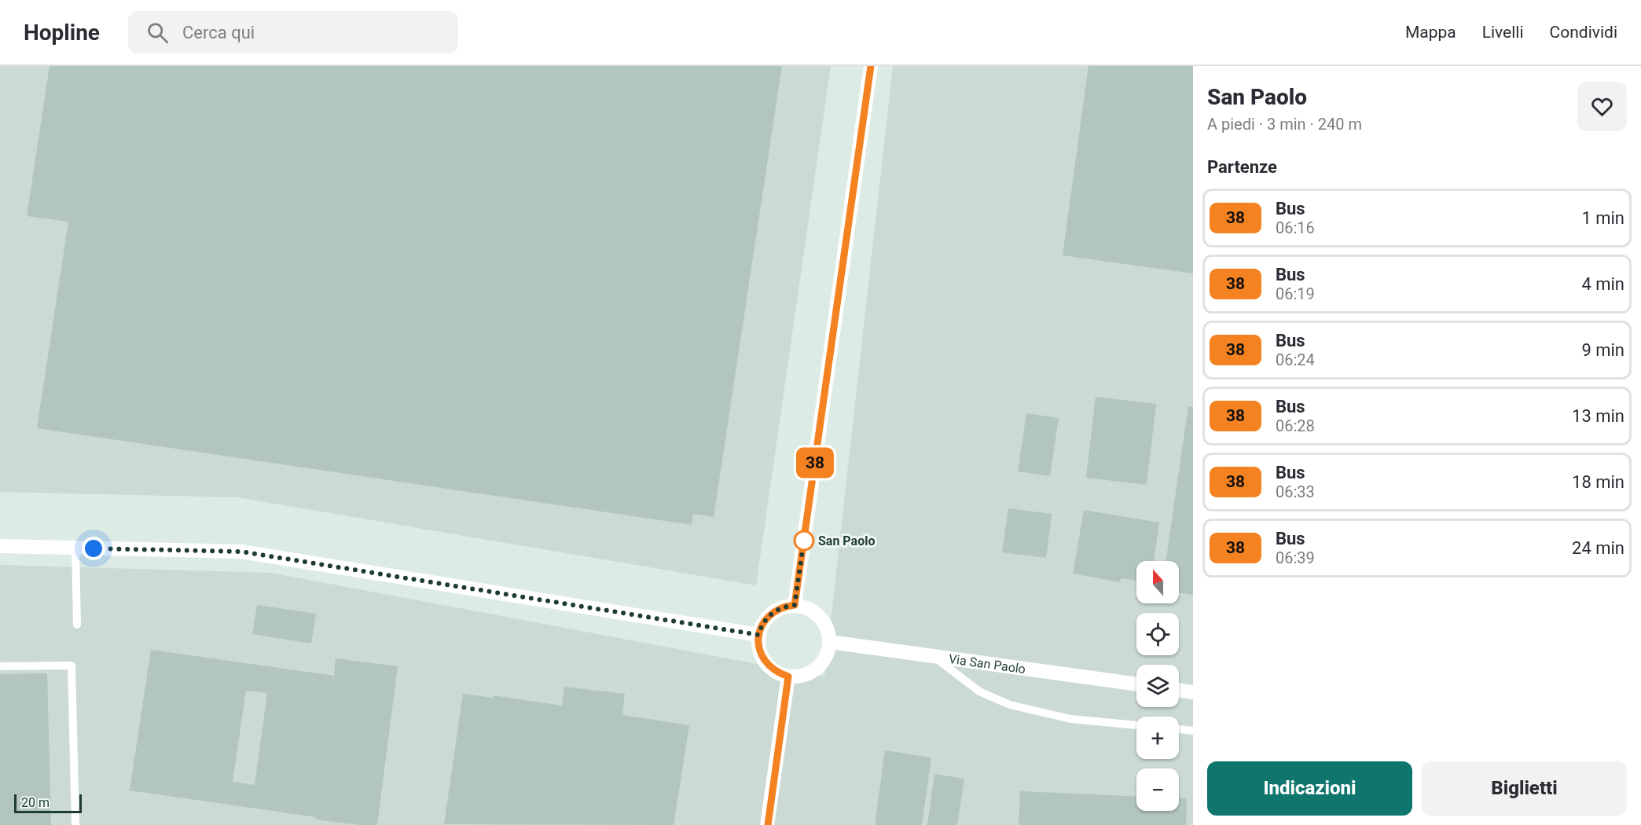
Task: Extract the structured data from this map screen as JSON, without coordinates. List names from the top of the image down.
{
  "streets": {
    "street": ["Via San Paolo"]
  },
  "places": ["San Paolo"],
  "lines": ["bus line 38"],
  "scale_bar": "20 m",
  "north": "top",
  "page": {
    "header": "Hopline",
    "search": "Cerca qui",
    "nav": ["Mappa", "Livelli", "Condividi"],
    "on_map": "38",
    "heading": [
      ["San Paolo", "A piedi · 3 min · 240 m"],
      "Partenze"
    ],
    "list": [
      {
        "mark": "38",
        "name": "Bus",
        "note": "06:16",
        "value": "1 min"
      },
      {
        "mark": "38",
        "name": "Bus",
        "note": "06:19",
        "value": "4 min"
      },
      {
        "mark": "38",
        "name": "Bus",
        "note": "06:24",
        "value": "9 min"
      },
      {
        "mark": "38",
        "name": "Bus",
        "note": "06:28",
        "value": "13 min"
      },
      {
        "mark": "38",
        "name": "Bus",
        "note": "06:33",
        "value": "18 min"
      },
      {
        "mark": "38",
        "name": "Bus",
        "note": "06:39",
        "value": "24 min"
      }
    ],
    "map_buttons": ["+", "−"],
    "buttons": ["Indicazioni", "Biglietti"],
    "scale": "20 m"
  }
}
